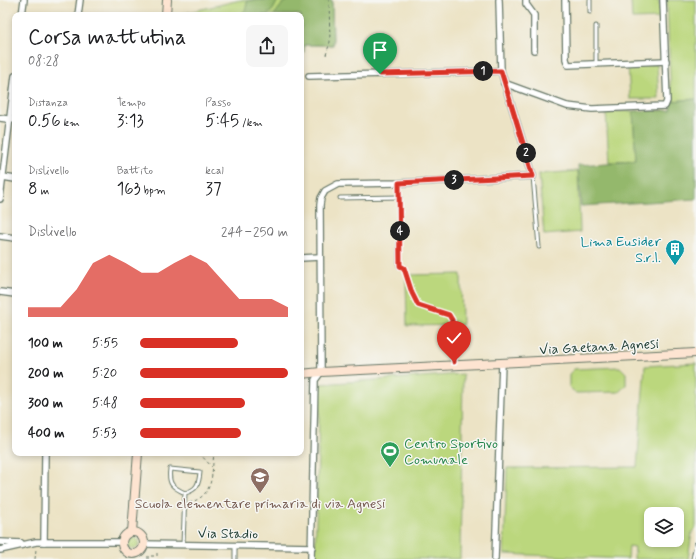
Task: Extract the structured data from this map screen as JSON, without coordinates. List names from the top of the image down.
{
  "streets": {
    "street": ["Via Gaetana Agnesi", "Via Stadio"]
  },
  "places": {
    "building": ["Lima Eusider S.r.l."],
    "sports": ["Centro Sportivo Comunale"],
    "school or university": ["Scuola elementare primaria di via Agnesi"]
  },
  "page": {
    "heading": ["Corsa mattutina", "08:28"],
    "pins": [
      "1",
      "2",
      "3",
      "4"
    ],
    "stats": [
      ["Distanza", "0.56 km"],
      ["Tempo", "3:13"],
      ["Passo", "5:45 /km"],
      ["Dislivello", "8 m"],
      ["Battito", "163 bpm"],
      ["kcal", "37"]
    ],
    "chart": ["Dislivello", "244–250 m"],
    "list": [
      {
        "name": "100 m",
        "note": "5:55"
      },
      {
        "name": "200 m",
        "note": "5:20"
      },
      {
        "name": "300 m",
        "note": "5:48"
      },
      {
        "name": "400 m",
        "note": "5:53"
      }
    ]
  }
}
